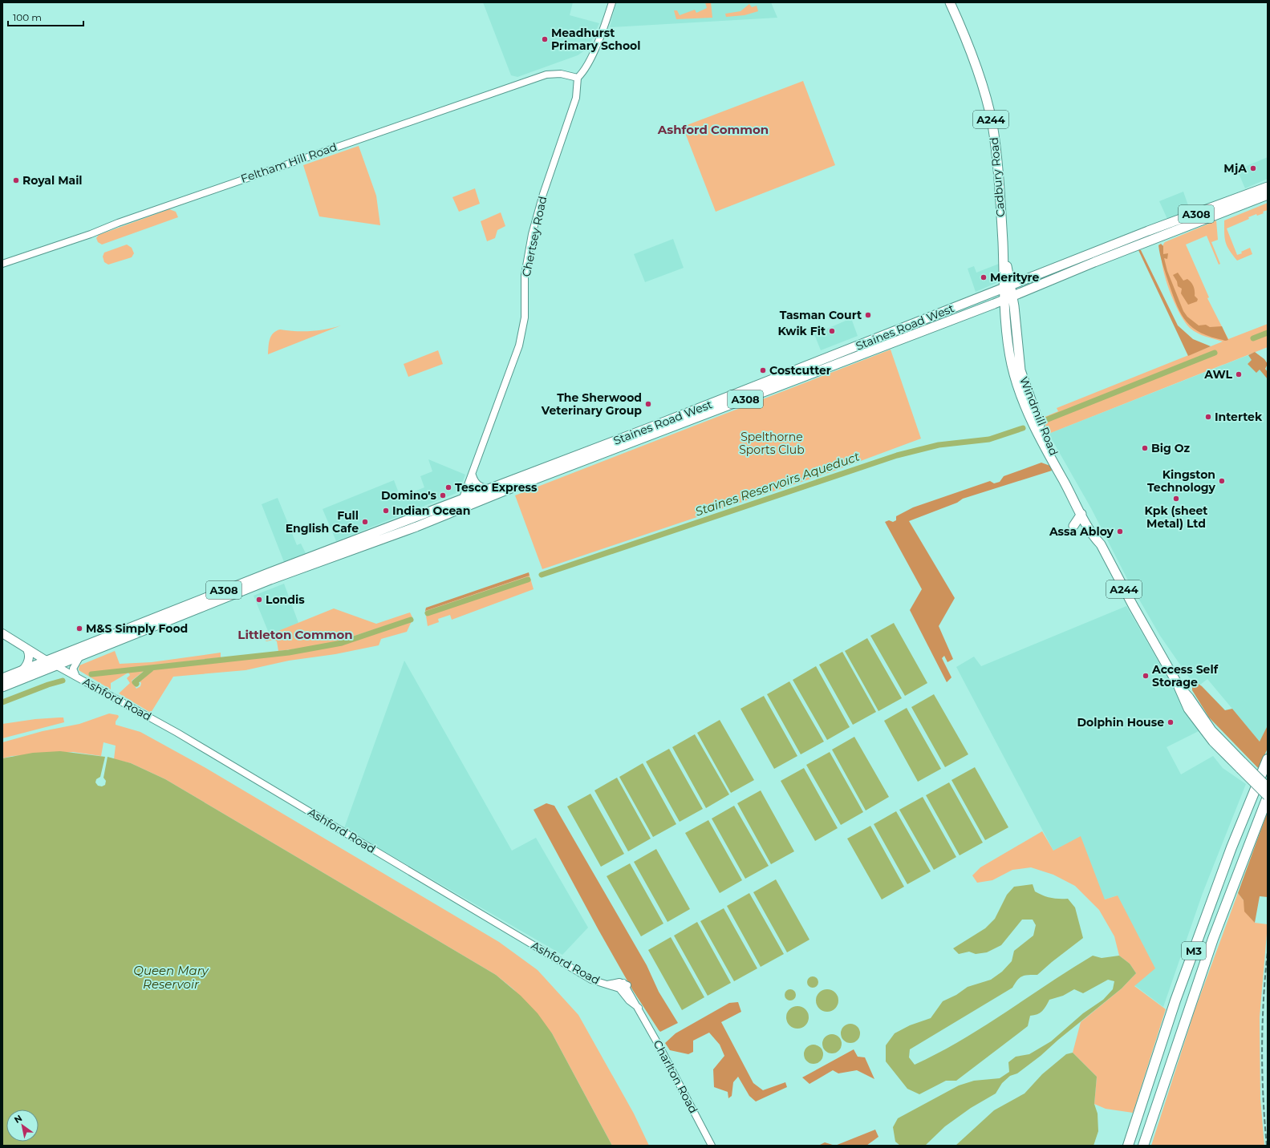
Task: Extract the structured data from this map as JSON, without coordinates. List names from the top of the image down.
{
  "streets": {
    "highway": ["M3"],
    "main road": [
      "A244",
      "Cadbury Road",
      "A308",
      "Staines Road West",
      "Windmill Road"
    ],
    "street": [
      "Feltham Hill Road",
      "Chertsey Road",
      "Ashford Road",
      "Charlton Road"
    ]
  },
  "crossings": [
    ["Feltham Hill Road", "Chertsey Road"],
    ["Cadbury Road", "Staines Road West"],
    ["A308", "Chertsey Road"],
    ["A308", "Staines Road West"],
    ["A308", "Windmill Road"],
    ["A308", "Ashford Road"],
    ["Chertsey Road", "Staines Road West"],
    ["Windmill Road", "M3"],
    ["Ashford Road", "Charlton Road"]
  ],
  "districts": ["Ashford Common", "Littleton Common"],
  "water": ["Staines Reservoirs Aqueduct", "Queen Mary Reservoir"],
  "parks": ["Spelthorne Sports Club"],
  "places": [
    "Meadhurst Primary School",
    "MjA",
    "Royal Mail",
    "Merityre",
    "Tasman Court",
    "Kwik Fit",
    "Costcutter",
    "AWL",
    "The Sherwood Veterinary Group",
    "Intertek",
    "Big Oz",
    "Kingston Technology",
    "Tesco Express",
    "Domino's",
    "Kpk (sheet Metal) Ltd",
    "Indian Ocean",
    "Full English Cafe",
    "Assa Abloy",
    "Londis",
    "M&S Simply Food",
    "Access Self Storage",
    "Dolphin House"
  ],
  "scale_bar": "100 m",
  "north": "top left"
}
